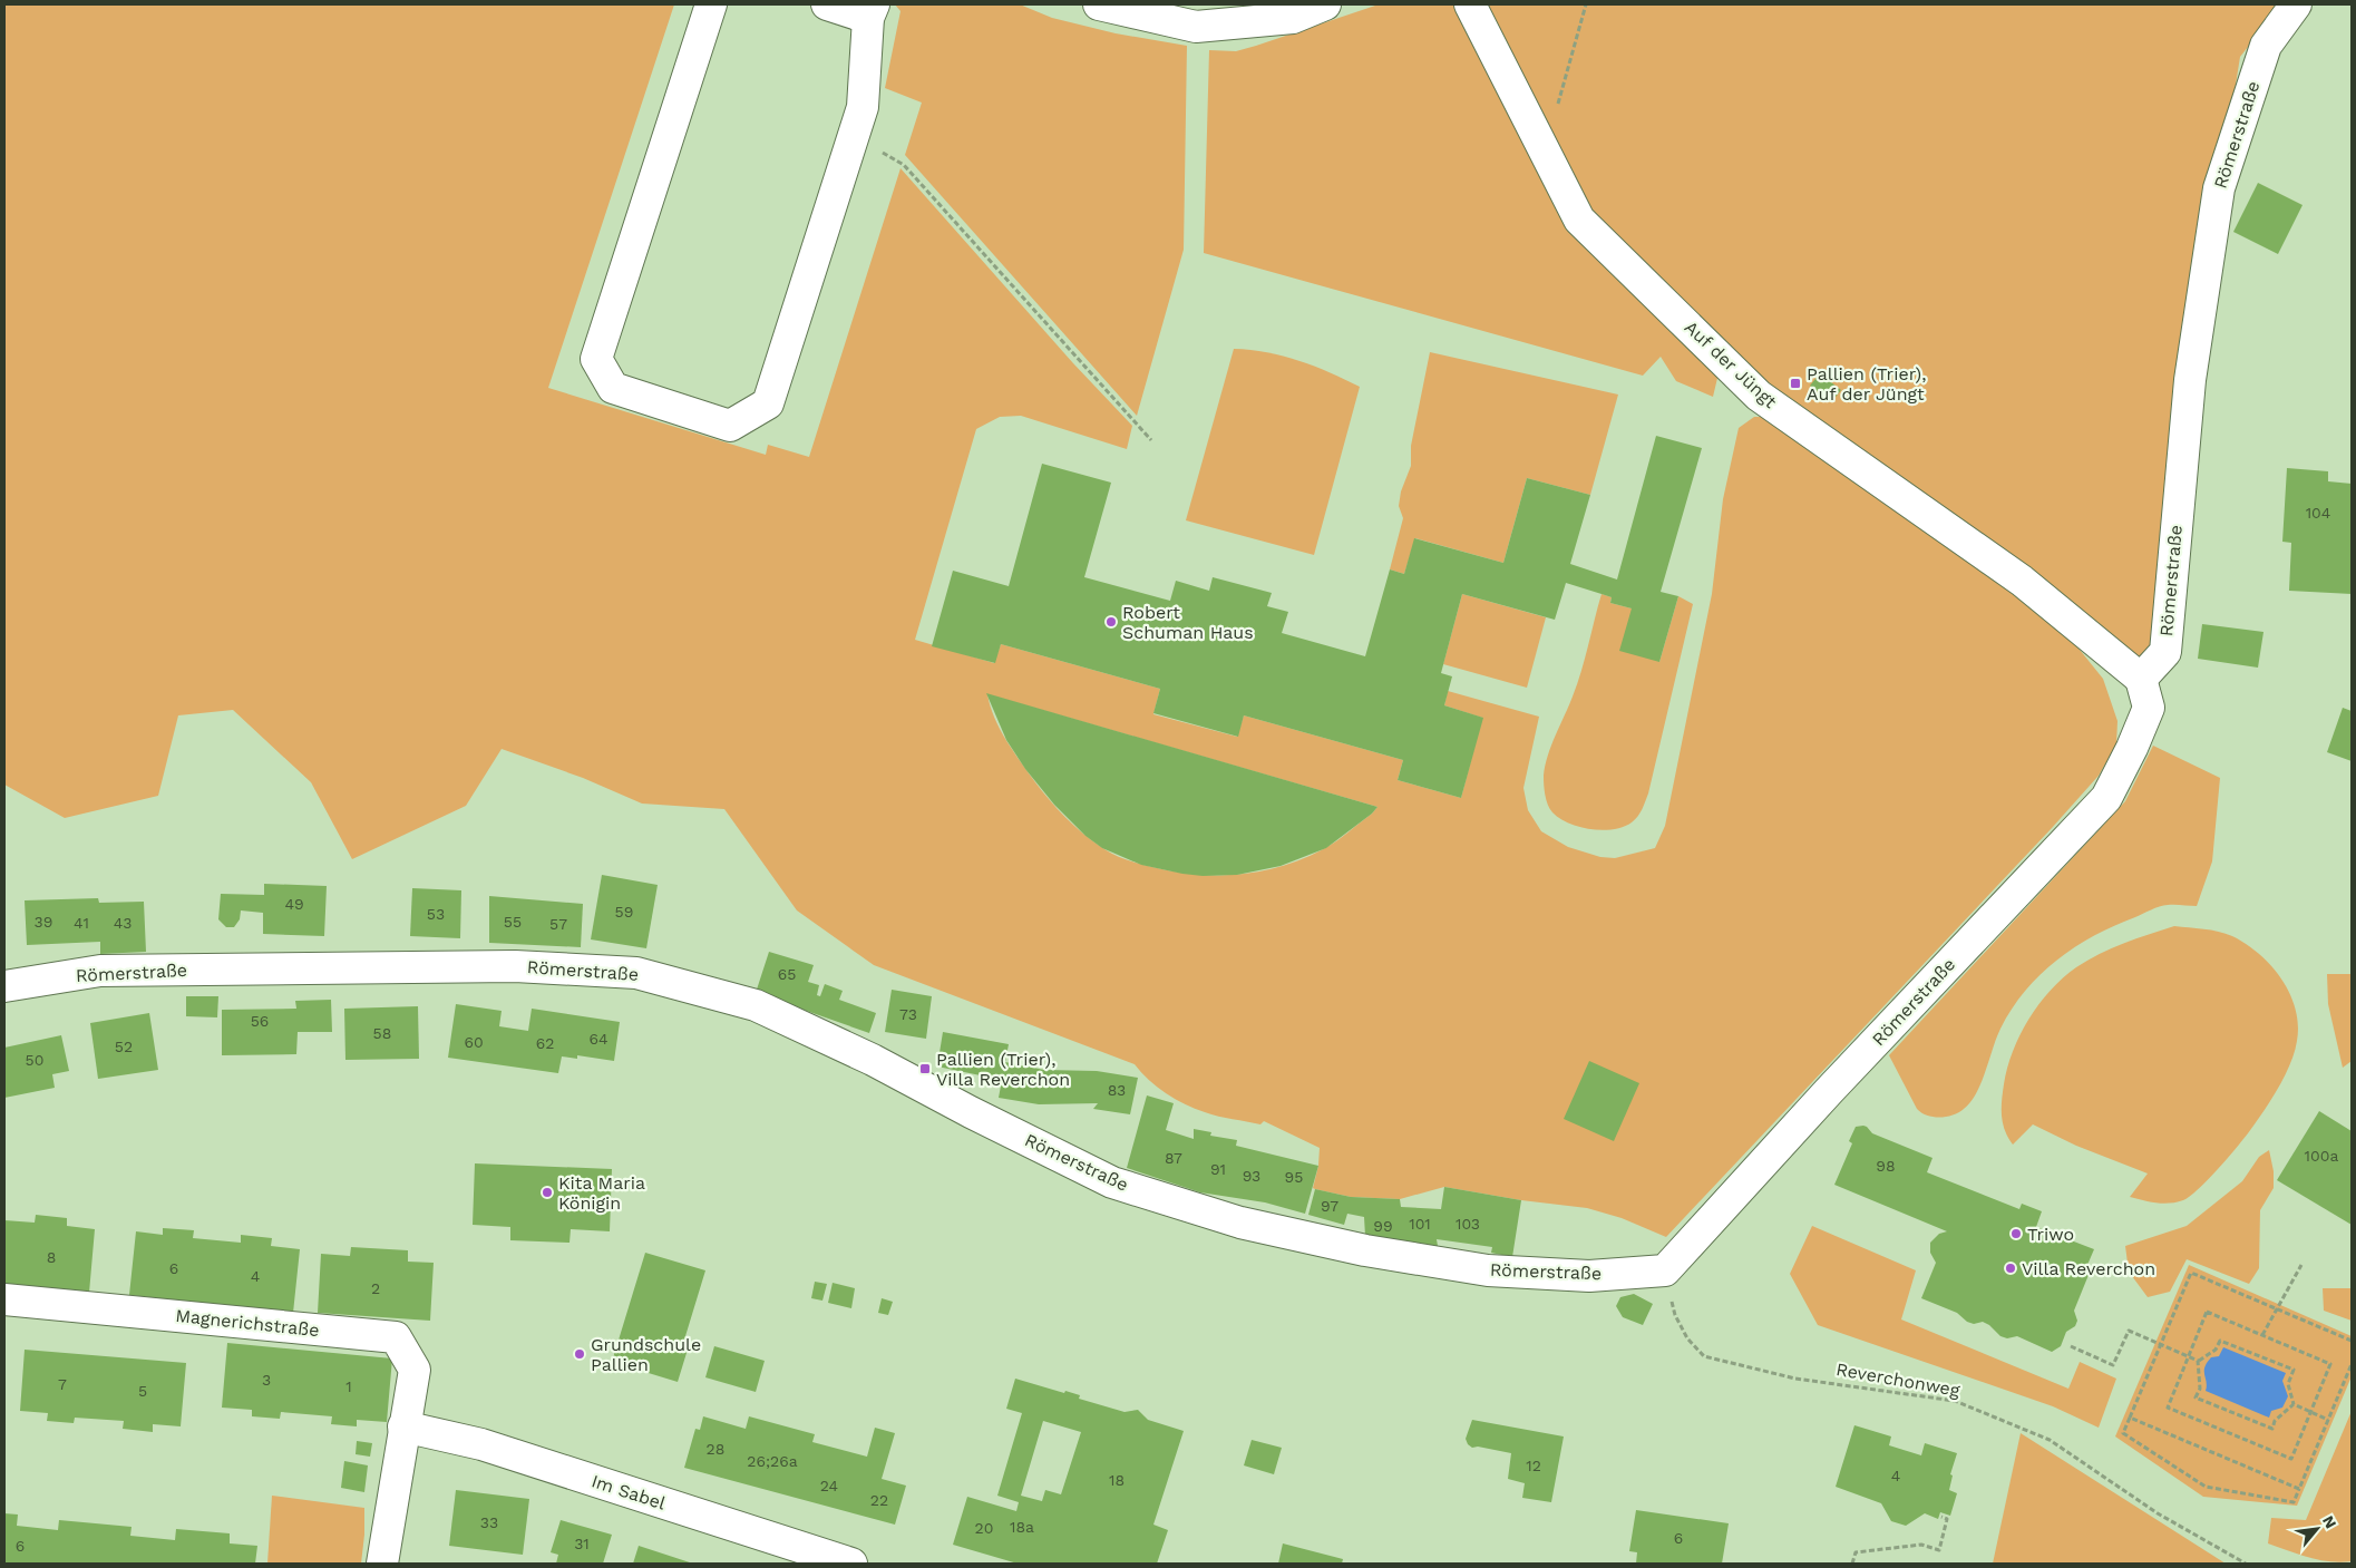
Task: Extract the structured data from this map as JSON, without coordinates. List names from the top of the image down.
{
  "streets": {
    "street": [
      "Römerstraße",
      "Auf der Jüngt",
      "Magnerichstraße",
      "Im Sabel"
    ],
    "path": ["Reverchonweg"]
  },
  "crossings": [
    ["Römerstraße", "Auf der Jüngt"],
    ["Römerstraße", "Reverchonweg"],
    ["Magnerichstraße", "Im Sabel"]
  ],
  "places": {
    "transit": ["Pallien (Trier), Auf der Jüngt", "Pallien (Trier), Villa Reverchon"],
    "other": [
      "Robert Schuman Haus",
      "Kita Maria Königin",
      "Triwo",
      "Villa Reverchon",
      "Grundschule Pallien"
    ]
  },
  "house_numbers": [
    "104",
    "49",
    "59",
    "53",
    "39",
    "55",
    "41",
    "43",
    "57",
    "65",
    "73",
    "56",
    "58",
    "64",
    "60",
    "62",
    "52",
    "50",
    "83",
    "100a",
    "87",
    "98",
    "91",
    "93",
    "95",
    "97",
    "101",
    "103",
    "99",
    "8",
    "6",
    "4",
    "2",
    "3",
    "7",
    "1",
    "5",
    "28",
    "26;26a",
    "12",
    "4",
    "18",
    "24",
    "22",
    "33",
    "18a",
    "20",
    "6",
    "31",
    "6"
  ],
  "north": "top right"
}
